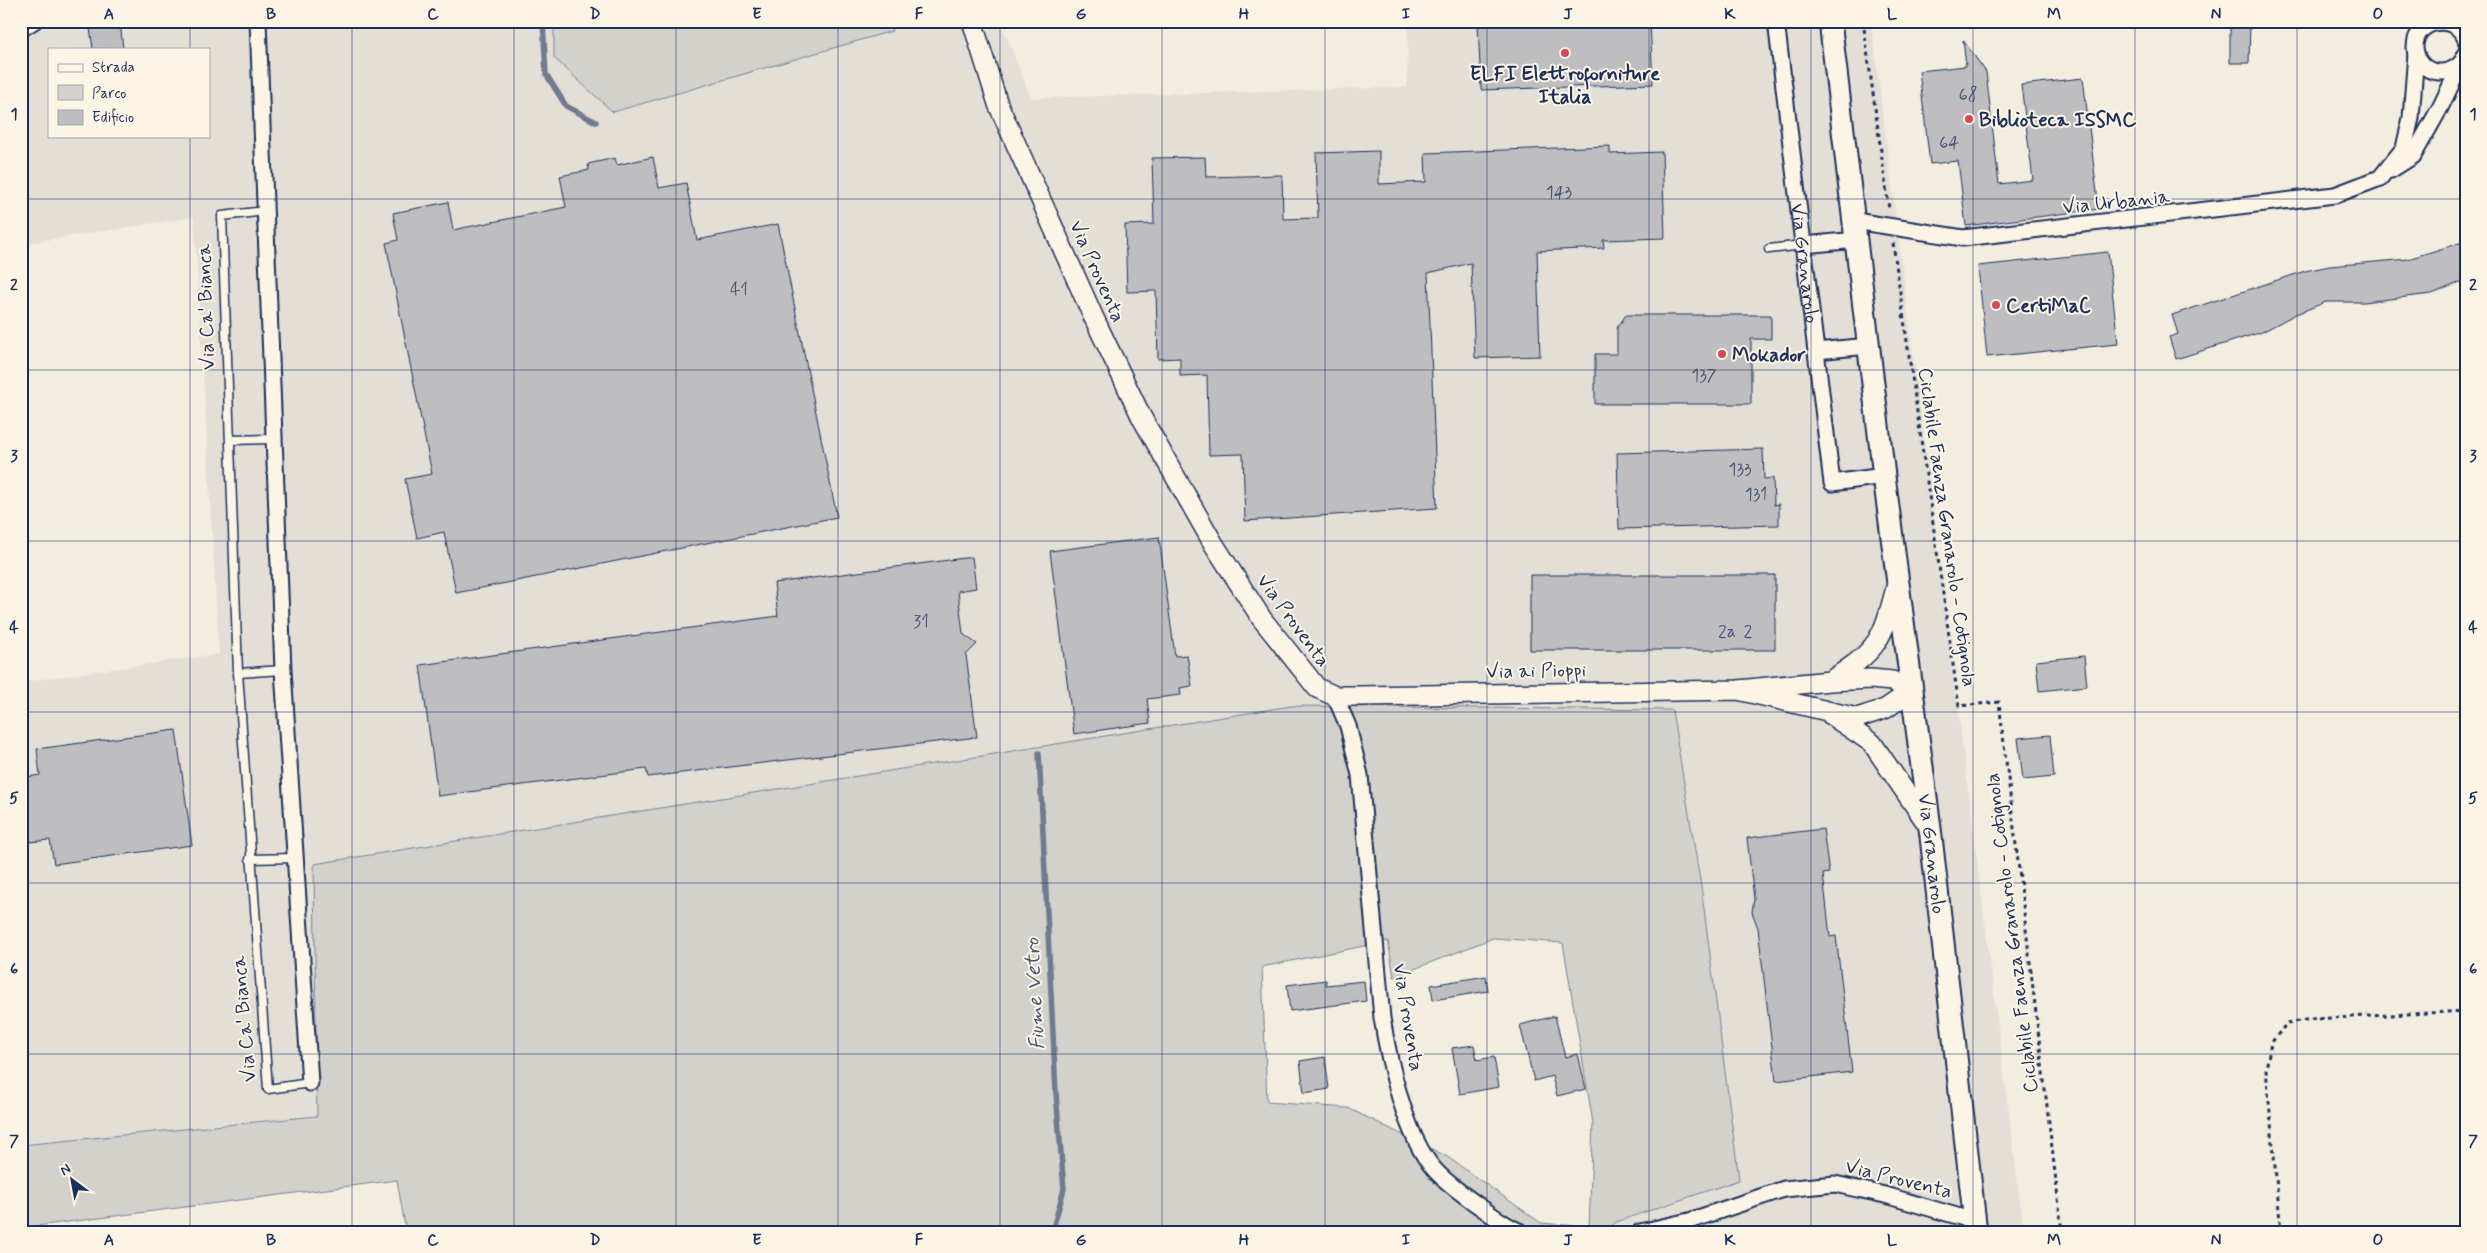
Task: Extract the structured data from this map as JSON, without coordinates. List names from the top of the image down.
{
  "streets": {
    "main road": ["Via Granarolo"],
    "street": [
      "Via Urbania",
      "Via Proventa",
      "Via Ca' Bianca",
      "Via ai Pioppi"
    ],
    "path": ["Ciclabile Faenza Granarolo - Cotignola"]
  },
  "crossings": [
    ["Via Urbania", "Via Granarolo"],
    ["Via Urbania", "Ciclabile Faenza Granarolo - Cotignola"],
    ["Via Granarolo", "Via Proventa"],
    ["Via Granarolo", "Via ai Pioppi"],
    ["Via Proventa", "Via ai Pioppi"]
  ],
  "water": ["Fiume Vetro"],
  "places": [
    "ELFI Elettroforniture Italia",
    "Biblioteca ISSMC",
    "CertiMaC",
    "Mokador"
  ],
  "house_numbers": [
    "68",
    "64",
    "143",
    "41",
    "137",
    "133",
    "131",
    "31",
    "2a",
    "2"
  ],
  "legend": ["Strada", "Parco", "Edificio"],
  "north": "top left",
  "grid": {
    "columns": [
      "A",
      "B",
      "C",
      "D",
      "E",
      "F",
      "G",
      "H",
      "I",
      "J",
      "K",
      "L",
      "M",
      "N",
      "O"
    ],
    "rows": [
      "1",
      "2",
      "3",
      "4",
      "5",
      "6",
      "7"
    ]
  }
}
